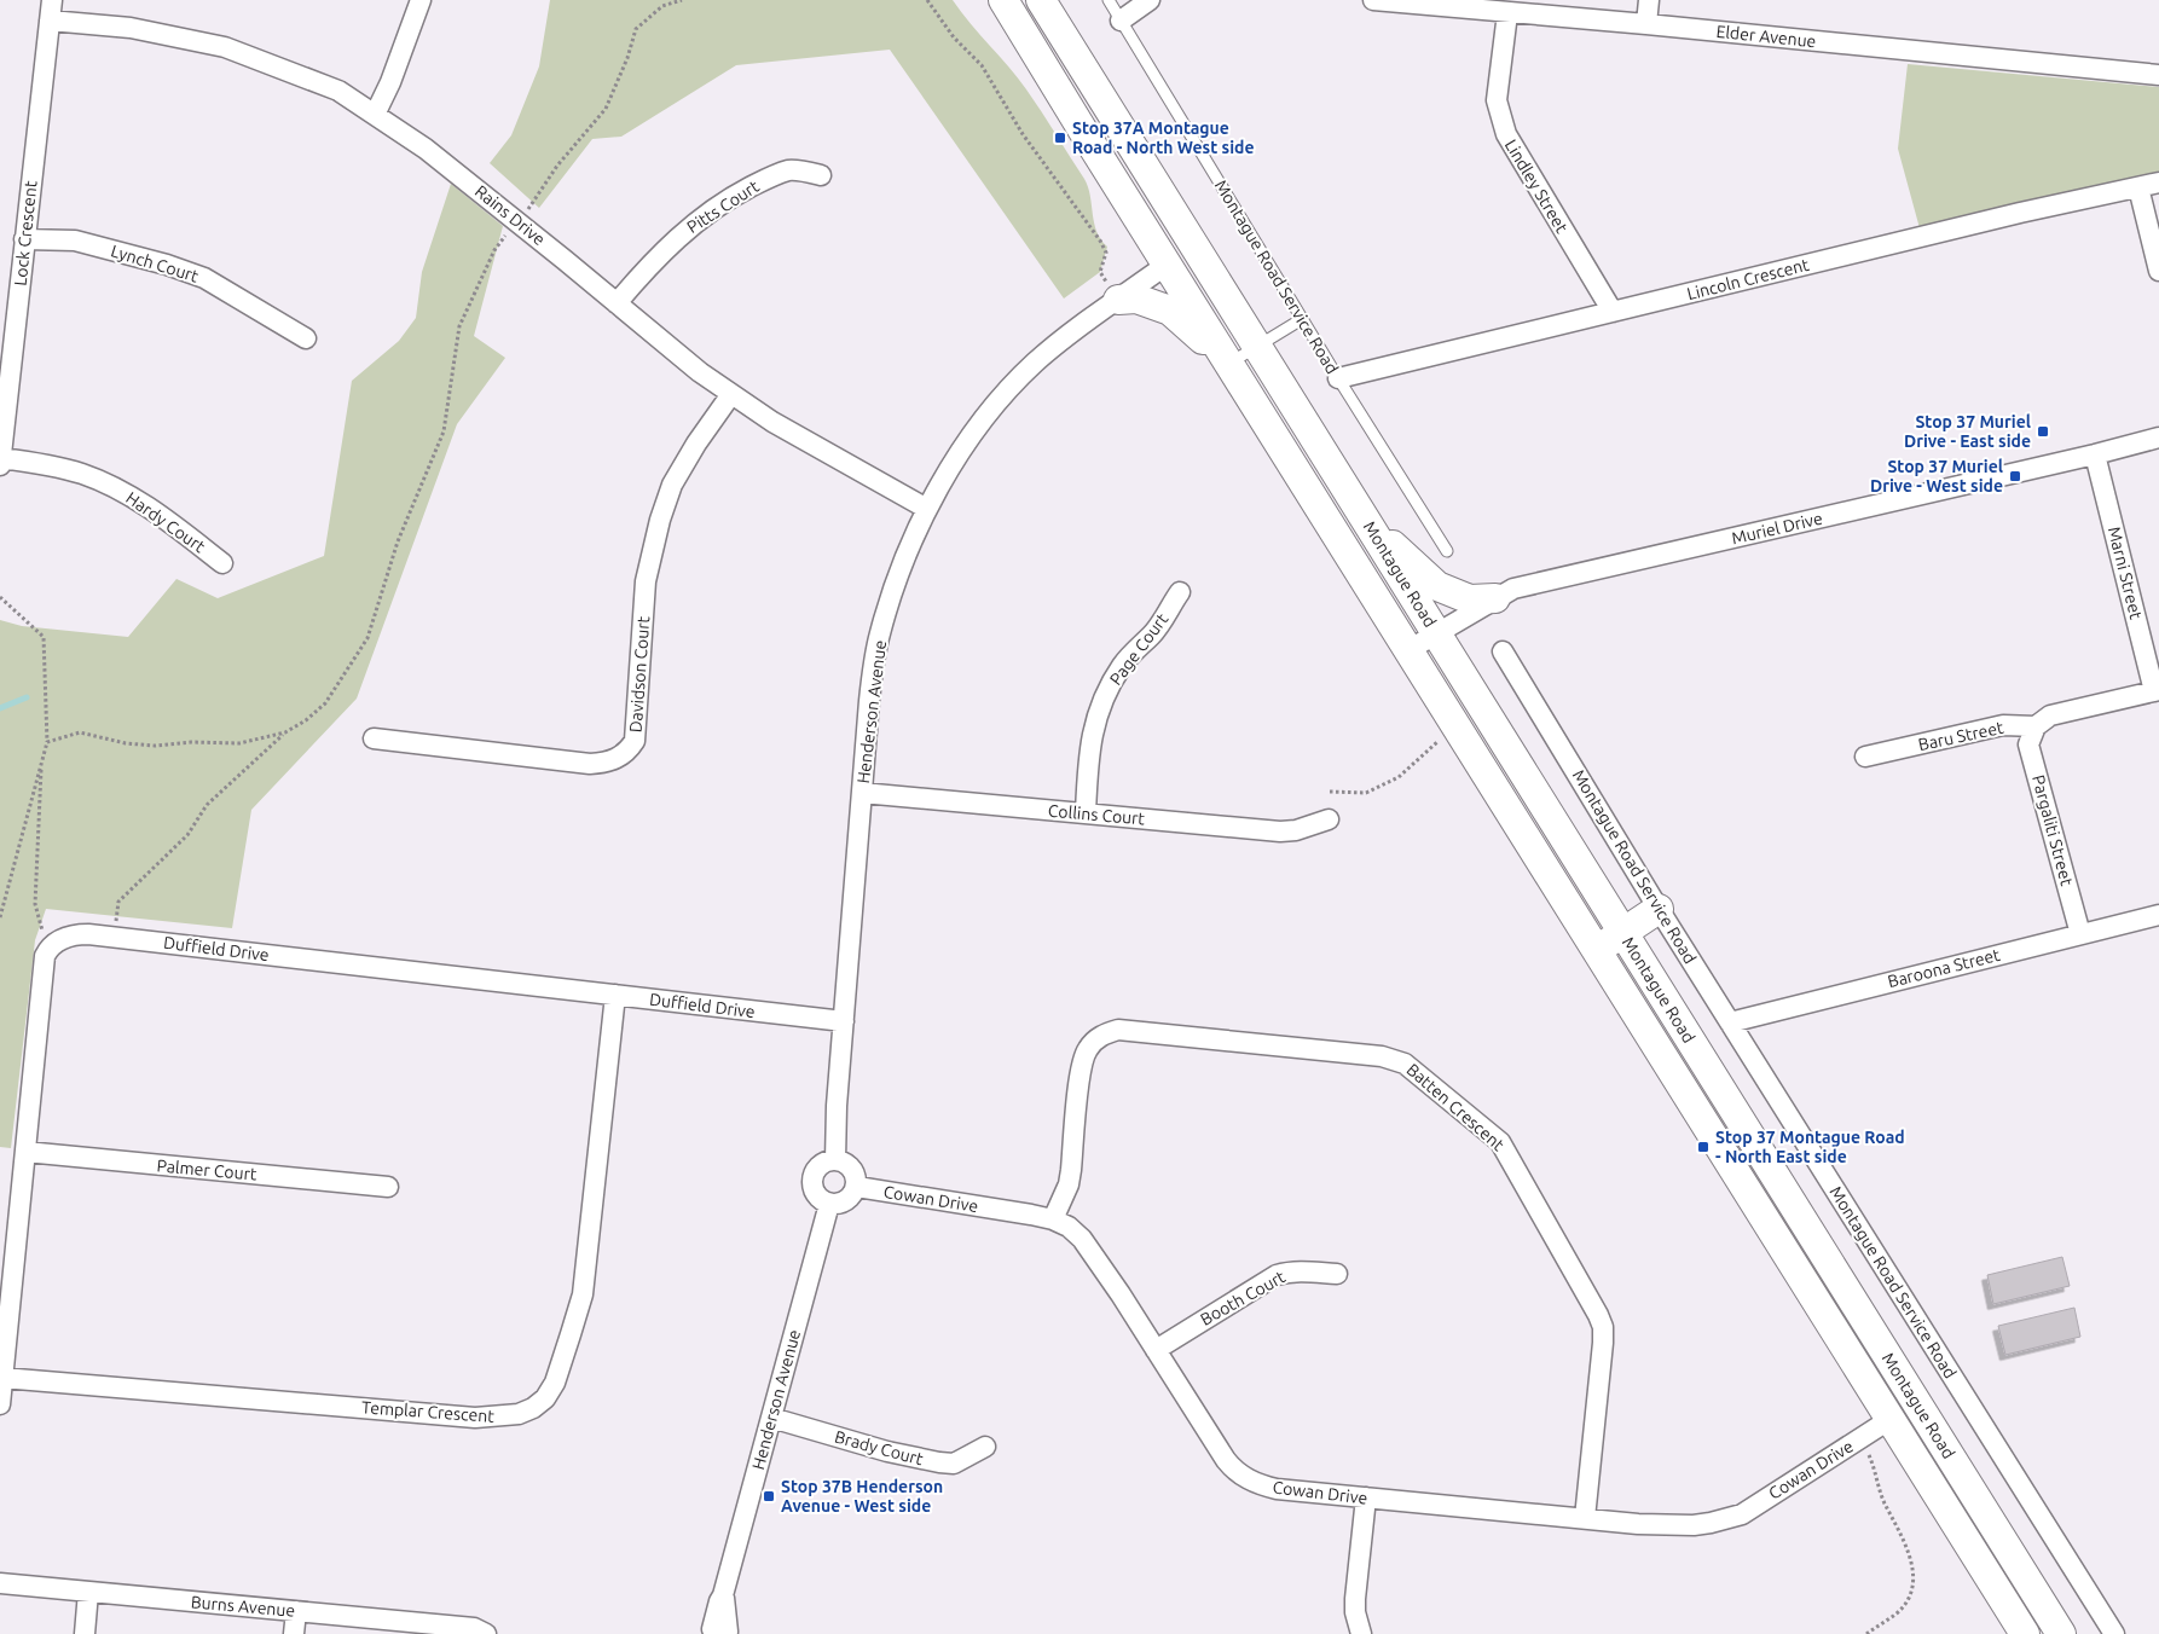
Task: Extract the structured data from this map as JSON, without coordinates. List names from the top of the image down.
{
  "streets": {
    "main road": ["Montague Road"],
    "street": [
      "Elder Avenue",
      "Lindley Street",
      "Pitts Court",
      "Rains Drive",
      "Lock Crescent",
      "Lynch Court",
      "Montague Road Service Road",
      "Lincoln Crescent",
      "Hardy Court",
      "Muriel Drive",
      "Marni Street",
      "Page Court",
      "Davidson Court",
      "Henderson Avenue",
      "Baru Street",
      "Collins Court",
      "Pargaliti Street",
      "Duffield Drive",
      "Baroona Street",
      "Batten Crescent",
      "Palmer Court",
      "Cowan Drive",
      "Booth Court",
      "Templar Crescent",
      "Brady Court",
      "Burns Avenue"
    ]
  },
  "crossings": [
    ["Elder Avenue", "Lindley Street"],
    ["Lindley Street", "Lincoln Crescent"],
    ["Pitts Court", "Rains Drive"],
    ["Rains Drive", "Lock Crescent"],
    ["Rains Drive", "Davidson Court"],
    ["Rains Drive", "Henderson Avenue"],
    ["Lock Crescent", "Lynch Court"],
    ["Lock Crescent", "Hardy Court"],
    ["Montague Road Service Road", "Lincoln Crescent"],
    ["Montague Road Service Road", "Baroona Street"],
    ["Muriel Drive", "Marni Street"],
    ["Muriel Drive", "Montague Road"],
    ["Marni Street", "Baru Street"],
    ["Montague Road", "Henderson Avenue"],
    ["Montague Road", "Cowan Drive"],
    ["Page Court", "Collins Court"],
    ["Henderson Avenue", "Collins Court"],
    ["Henderson Avenue", "Duffield Drive"],
    ["Henderson Avenue", "Cowan Drive"],
    ["Henderson Avenue", "Brady Court"],
    ["Baru Street", "Pargaliti Street"],
    ["Pargaliti Street", "Baroona Street"],
    ["Duffield Drive", "Templar Crescent"],
    ["Batten Crescent", "Cowan Drive"],
    ["Cowan Drive", "Booth Court"]
  ],
  "places": {
    "transit": [
      "Stop 37A Montague Road - North West side",
      "Stop 37 Muriel Drive - East side",
      "Stop 37 Muriel Drive - West side",
      "Stop 37 Montague Road - North East side",
      "Stop 37B Henderson Avenue - West side"
    ]
  }
}
